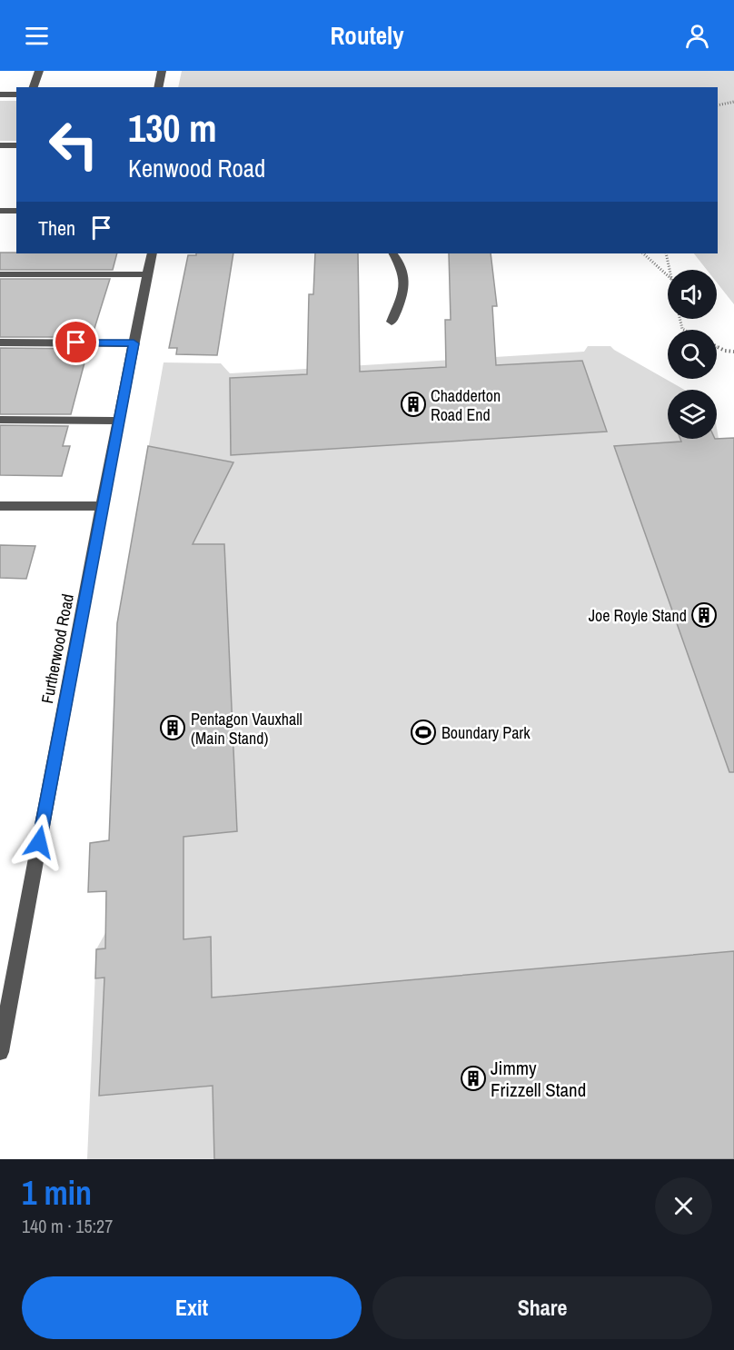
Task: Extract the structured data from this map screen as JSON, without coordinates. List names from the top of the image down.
{
  "streets": {
    "street": ["Furtherwood Road"]
  },
  "places": {
    "building": [
      "Chadderton Road End",
      "Joe Royle Stand",
      "Pentagon Vauxhall (Main Stand)",
      "Jimmy Frizzell Stand"
    ],
    "sports": ["Boundary Park"]
  },
  "page": {
    "header": "Routely",
    "turn": ["130 m", "Kenwood Road"],
    "then": "Then",
    "heading": ["1 min", "140 m · 15:27"],
    "buttons": ["Exit", "Share"]
  }
}
